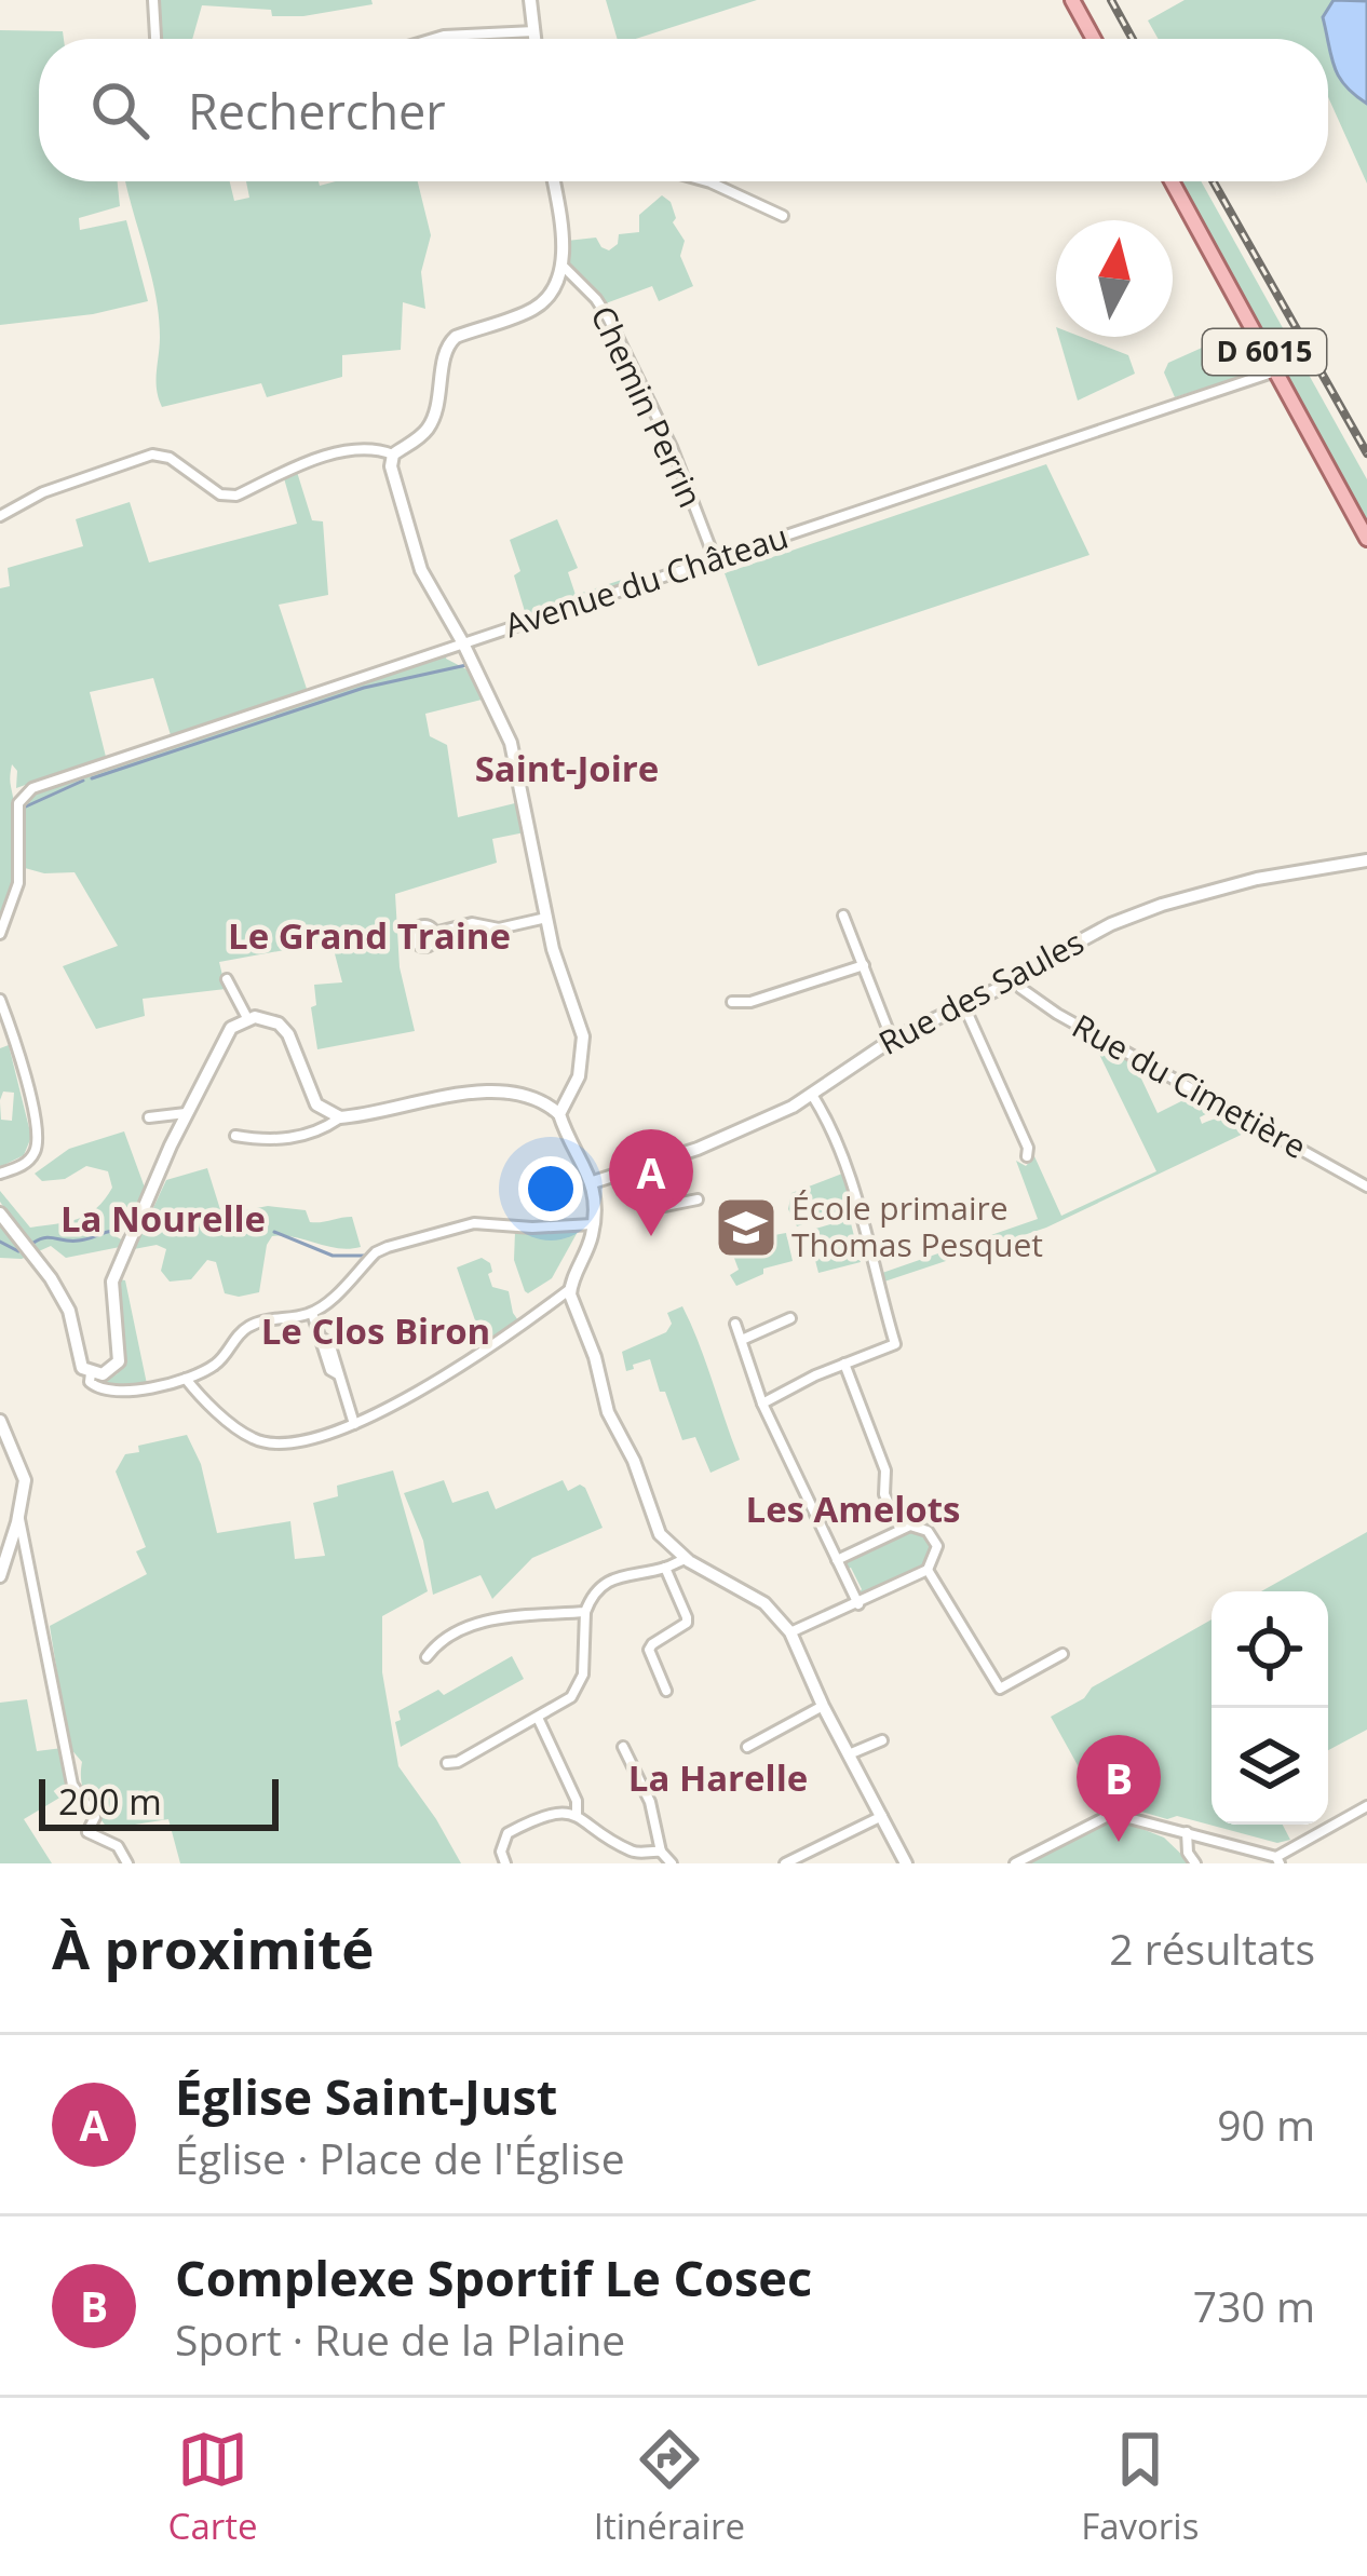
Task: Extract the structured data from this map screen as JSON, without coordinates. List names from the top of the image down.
{
  "streets": {
    "main road": ["D 6015"],
    "street": [
      "Chemin Perrin",
      "Avenue du Château",
      "Rue des Saules",
      "Rue du Cimetière"
    ]
  },
  "crossings": [
    ["D 6015", "Avenue du Château"],
    ["Chemin Perrin", "Avenue du Château"],
    ["Rue des Saules", "Rue du Cimetière"]
  ],
  "districts": [
    "Saint-Joire",
    "Le Grand Traine",
    "La Nourelle",
    "Le Clos Biron",
    "Les Amelots",
    "La Harelle"
  ],
  "places": {
    "school or university": ["École primaire Thomas Pesquet"]
  },
  "scale_bar": "200 m",
  "north": "top",
  "page": {
    "search": "Rechercher",
    "pins": ["A", "B"],
    "scale": "200 m",
    "heading": ["À proximité", "2 résultats"],
    "list": [
      {
        "mark": "A",
        "name": "Église Saint-Just",
        "note": "Église · Place de l'Église",
        "value": "90 m"
      },
      {
        "mark": "B",
        "name": "Complexe Sportif Le Cosec",
        "note": "Sport · Rue de la Plaine",
        "value": "730 m"
      }
    ],
    "nav": ["Carte", "Itinéraire", "Favoris"]
  }
}
